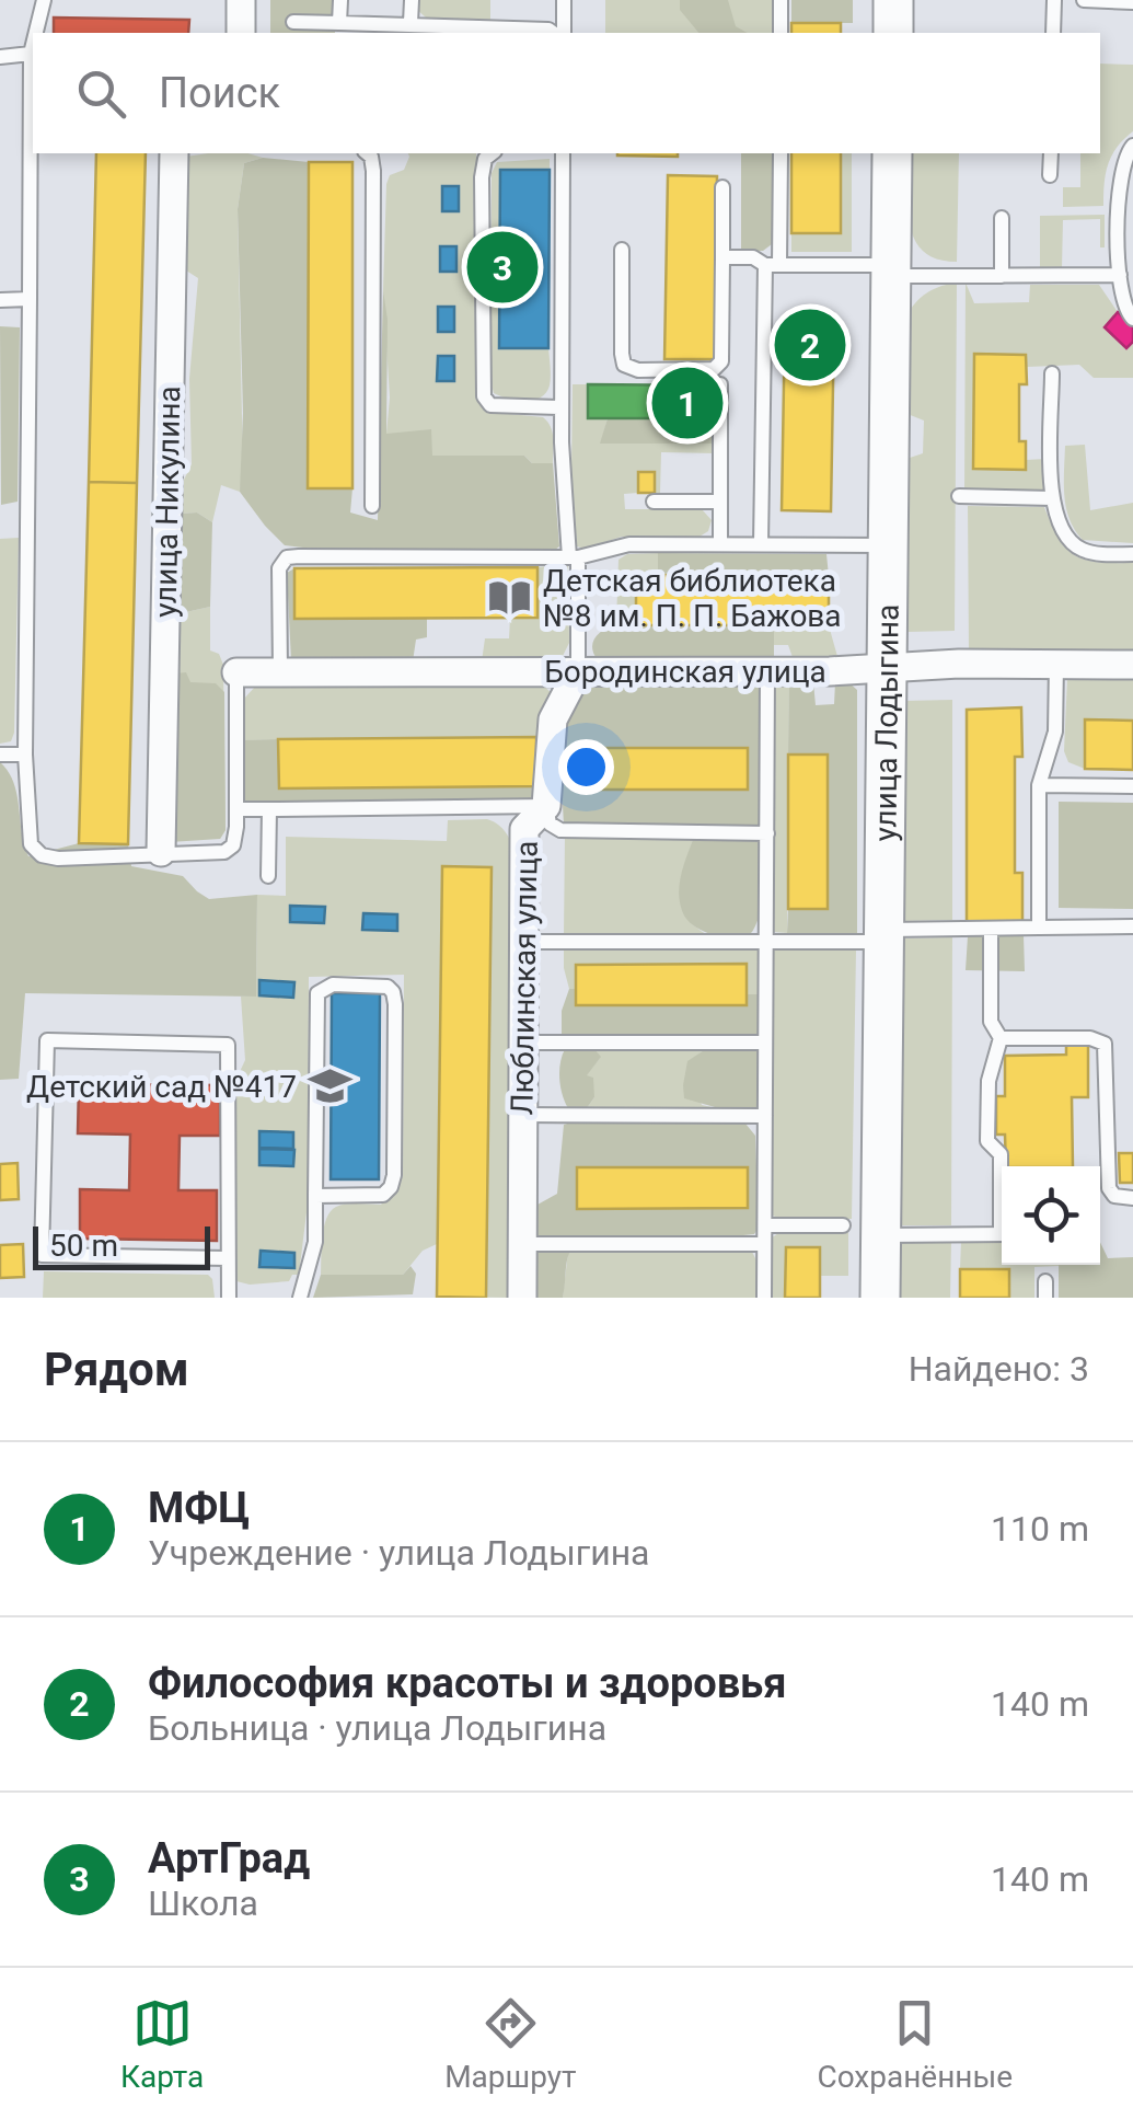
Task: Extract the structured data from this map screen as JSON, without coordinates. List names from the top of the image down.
{
  "streets": {
    "main road": ["улица Лодыгина"],
    "street": ["улица Никулина", "Бородинская улица", "Люблинская улица"]
  },
  "crossings": [
    ["Бородинская улица", "улица Лодыгина"],
    ["Бородинская улица", "Люблинская улица"]
  ],
  "places": {
    "library": ["Детская библиотека №8 им. П. П. Бажова"],
    "school or university": ["Детский сад №417"]
  },
  "scale_bar": "50 m",
  "page": {
    "search": "Поиск",
    "pins": ["3", "2", "1"],
    "scale": "50 m",
    "heading": ["Рядом", "Найдено: 3"],
    "list": [
      {
        "mark": "1",
        "name": "МФЦ",
        "note": "Учреждение · улица Лодыгина",
        "value": "110 m"
      },
      {
        "mark": "2",
        "name": "Философия красоты и здоровья",
        "note": "Больница · улица Лодыгина",
        "value": "140 m"
      },
      {
        "mark": "3",
        "name": "АртГрад",
        "note": "Школа",
        "value": "140 m"
      }
    ],
    "nav": ["Карта", "Маршрут", "Сохранённые"]
  }
}
